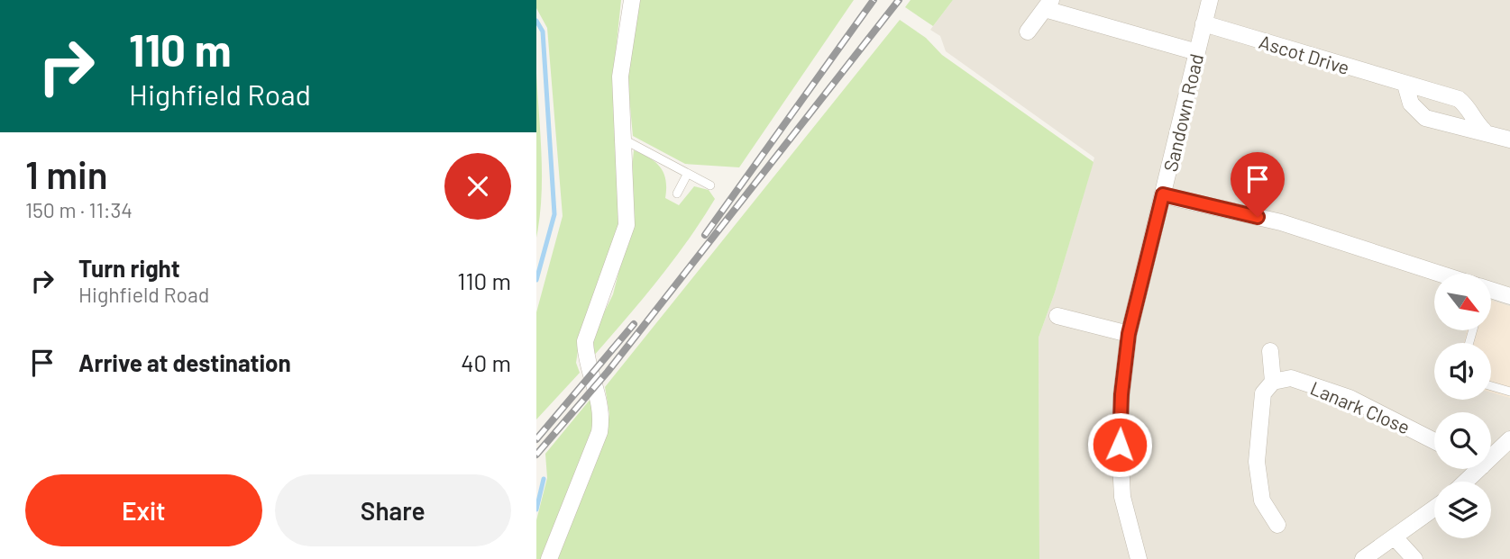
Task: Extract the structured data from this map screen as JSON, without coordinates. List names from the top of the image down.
{
  "streets": {
    "street": ["Ascot Drive", "Sandown Road", "Lanark Close"]
  },
  "crossings": [
    ["Ascot Drive", "Sandown Road"]
  ],
  "north": "bottom right",
  "page": {
    "turn": ["110 m", "Highfield Road"],
    "heading": ["1 min", "150 m · 11:34"],
    "list": [
      {
        "name": "Turn right",
        "note": "Highfield Road",
        "value": "110 m"
      },
      {
        "name": "Arrive at destination",
        "value": "40 m"
      }
    ],
    "buttons": ["Exit", "Share"]
  }
}
